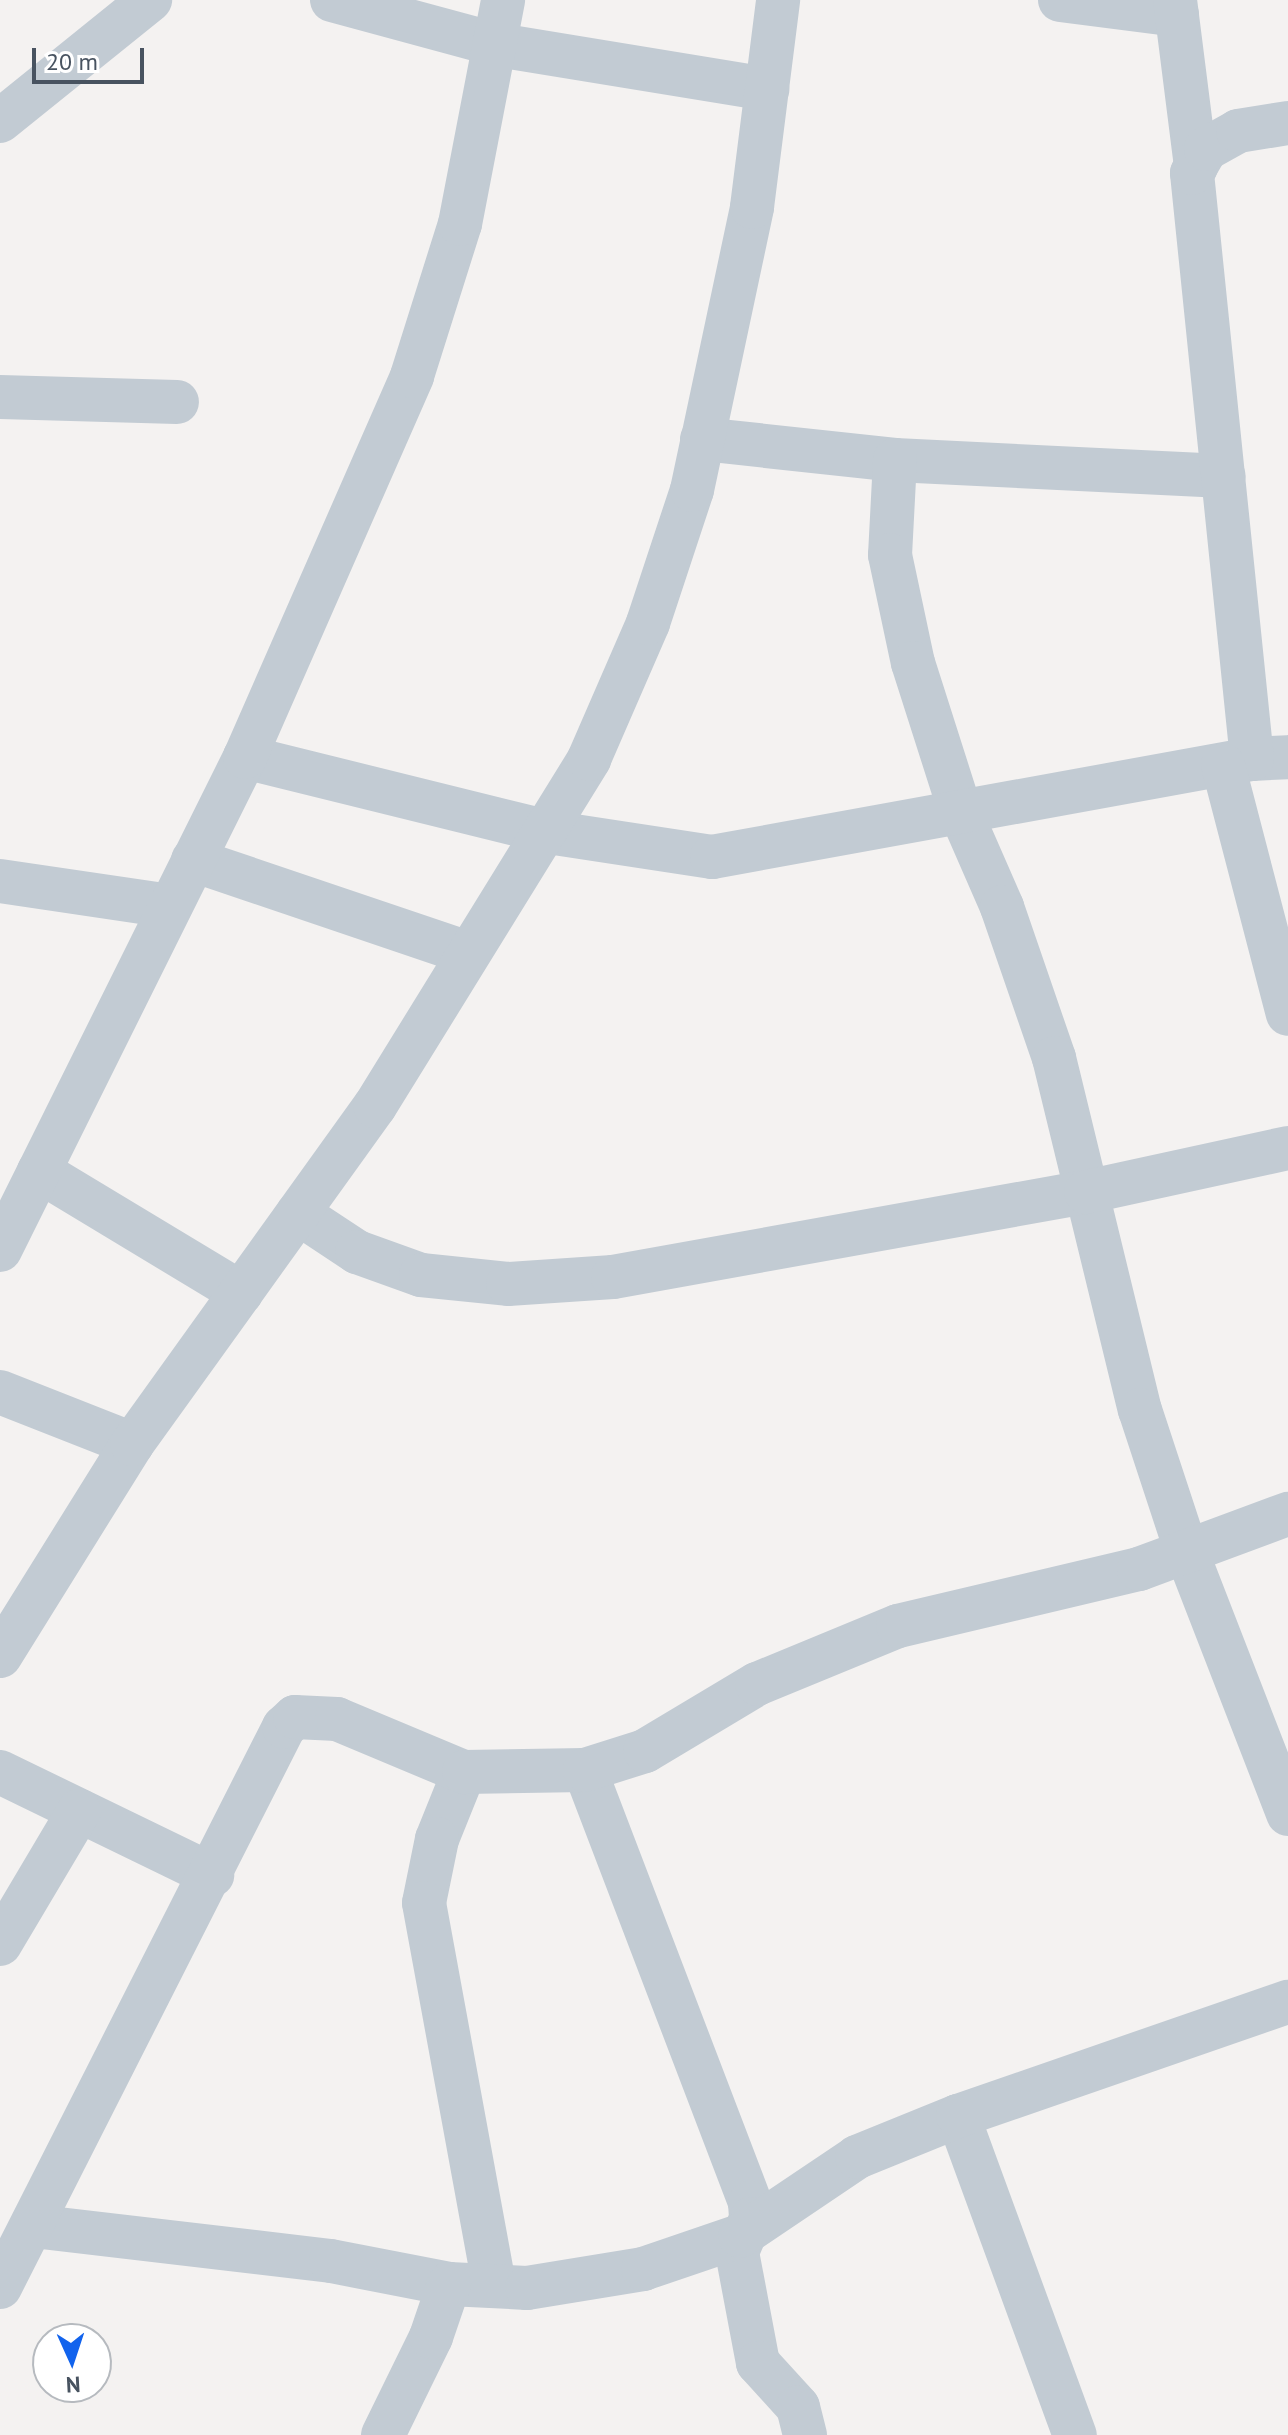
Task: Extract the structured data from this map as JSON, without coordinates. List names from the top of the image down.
{
  "scale_bar": "20 m",
  "north": "bottom"
}
